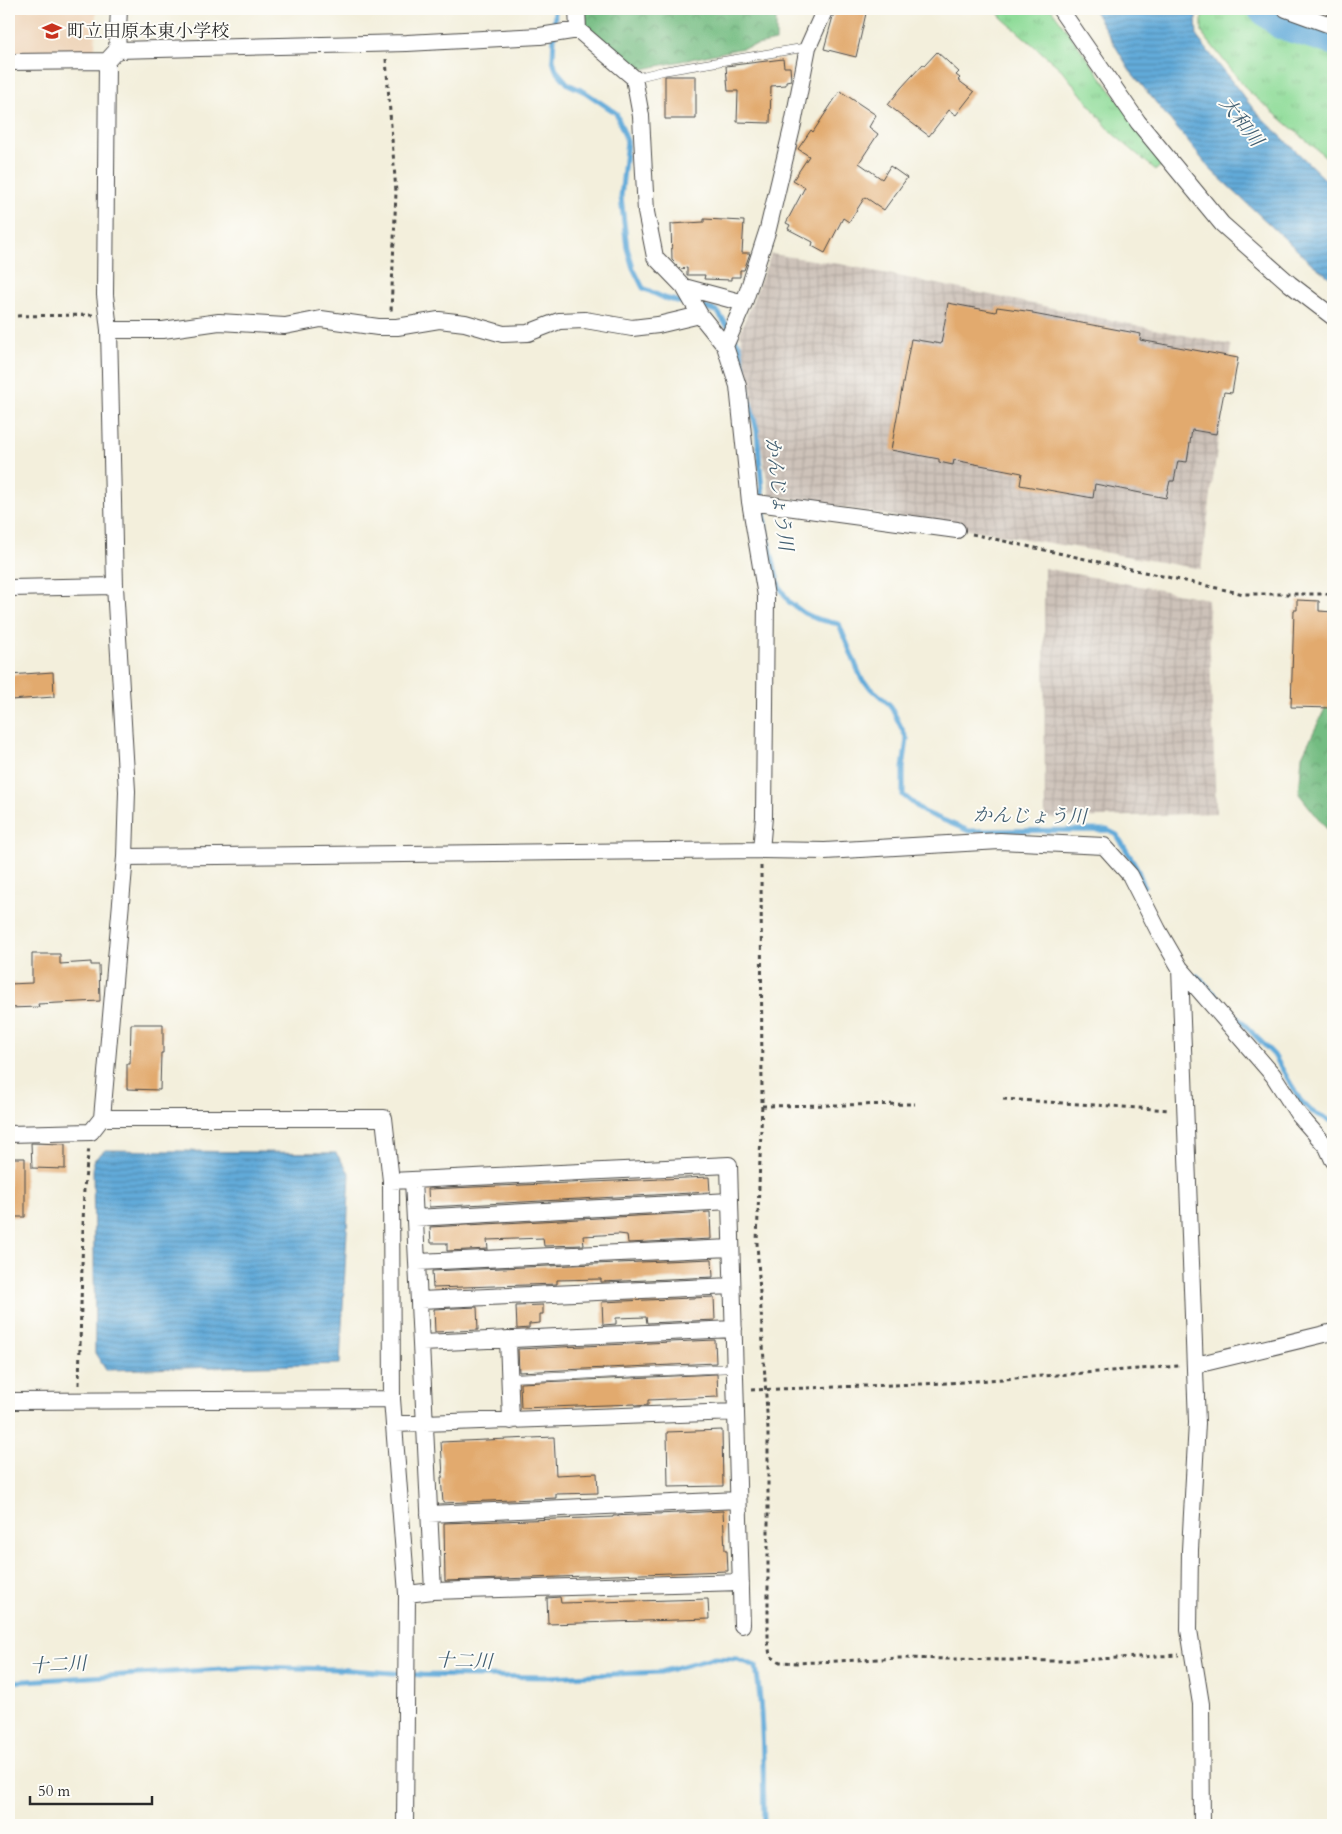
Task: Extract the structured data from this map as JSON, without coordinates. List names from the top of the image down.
{
  "water": ["大和川", "かんじょう川", "十二川"],
  "places": {
    "school or university": ["町立田原本東小学校"]
  },
  "scale_bar": "50 m"
}
